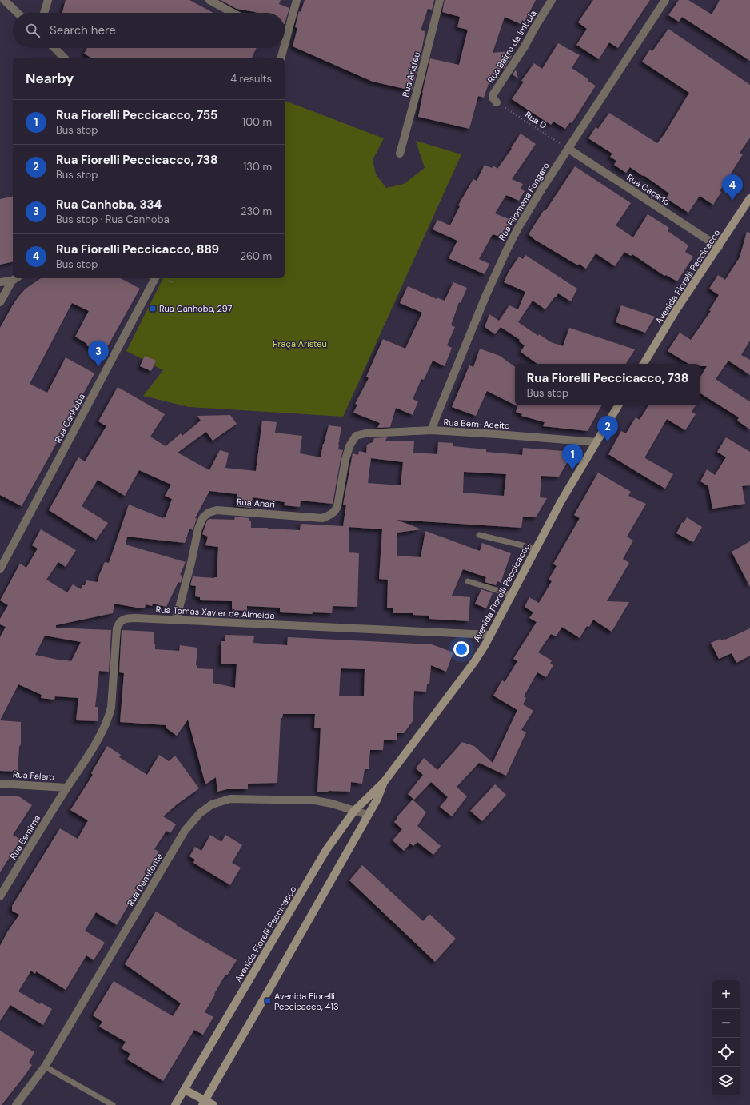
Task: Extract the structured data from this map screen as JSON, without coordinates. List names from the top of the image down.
{
  "streets": {
    "main road": ["Avenida Fiorelli Peccicacco"],
    "street": [
      "Rua Bairro da Imbuia",
      "Rua Aristeu",
      "Rua Caçado",
      "Rua Filomena Fongaro",
      "Rua Canhoba",
      "Rua Bem-Aceito",
      "Rua Anari",
      "Rua Tomas Xavier de Almeida",
      "Rua Falero",
      "Rua Esmirna",
      "Rua Demifonte"
    ],
    "path": ["Rua D"]
  },
  "crossings": [
    ["Rua Bairro da Imbuia", "Rua D"],
    ["Rua D", "Rua Caçado"],
    ["Rua D", "Rua Filomena Fongaro"],
    ["Rua Caçado", "Rua Filomena Fongaro"],
    ["Rua Caçado", "Avenida Fiorelli Peccicacco"],
    ["Rua Filomena Fongaro", "Rua Bem-Aceito"],
    ["Avenida Fiorelli Peccicacco", "Rua Bem-Aceito"],
    ["Avenida Fiorelli Peccicacco", "Rua Tomas Xavier de Almeida"],
    ["Avenida Fiorelli Peccicacco", "Rua Demifonte"],
    ["Rua Bem-Aceito", "Rua Anari"],
    ["Rua Anari", "Rua Tomas Xavier de Almeida"],
    ["Rua Tomas Xavier de Almeida", "Rua Falero"],
    ["Rua Tomas Xavier de Almeida", "Rua Esmirna"],
    ["Rua Falero", "Rua Esmirna"]
  ],
  "parks": ["Praça Aristeu"],
  "places": {
    "transit": ["Rua Canhoba, 297", "Avenida Fiorelli Peccicacco, 413"]
  },
  "page": {
    "search": "Search here",
    "heading": ["Nearby", "4 results"],
    "list": [
      {
        "mark": "1",
        "name": "Rua Fiorelli Peccicacco, 755",
        "note": "Bus stop",
        "value": "100 m"
      },
      {
        "mark": "2",
        "name": "Rua Fiorelli Peccicacco, 738",
        "note": "Bus stop",
        "value": "130 m"
      },
      {
        "mark": "3",
        "name": "Rua Canhoba, 334",
        "note": "Bus stop · Rua Canhoba",
        "value": "230 m"
      },
      {
        "mark": "4",
        "name": "Rua Fiorelli Peccicacco, 889",
        "note": "Bus stop",
        "value": "260 m"
      }
    ],
    "pins": [
      "4",
      "3",
      "2",
      "1"
    ],
    "popup": ["Rua Fiorelli Peccicacco, 738", "Bus stop"],
    "map_buttons": ["+", "−"]
  }
}
